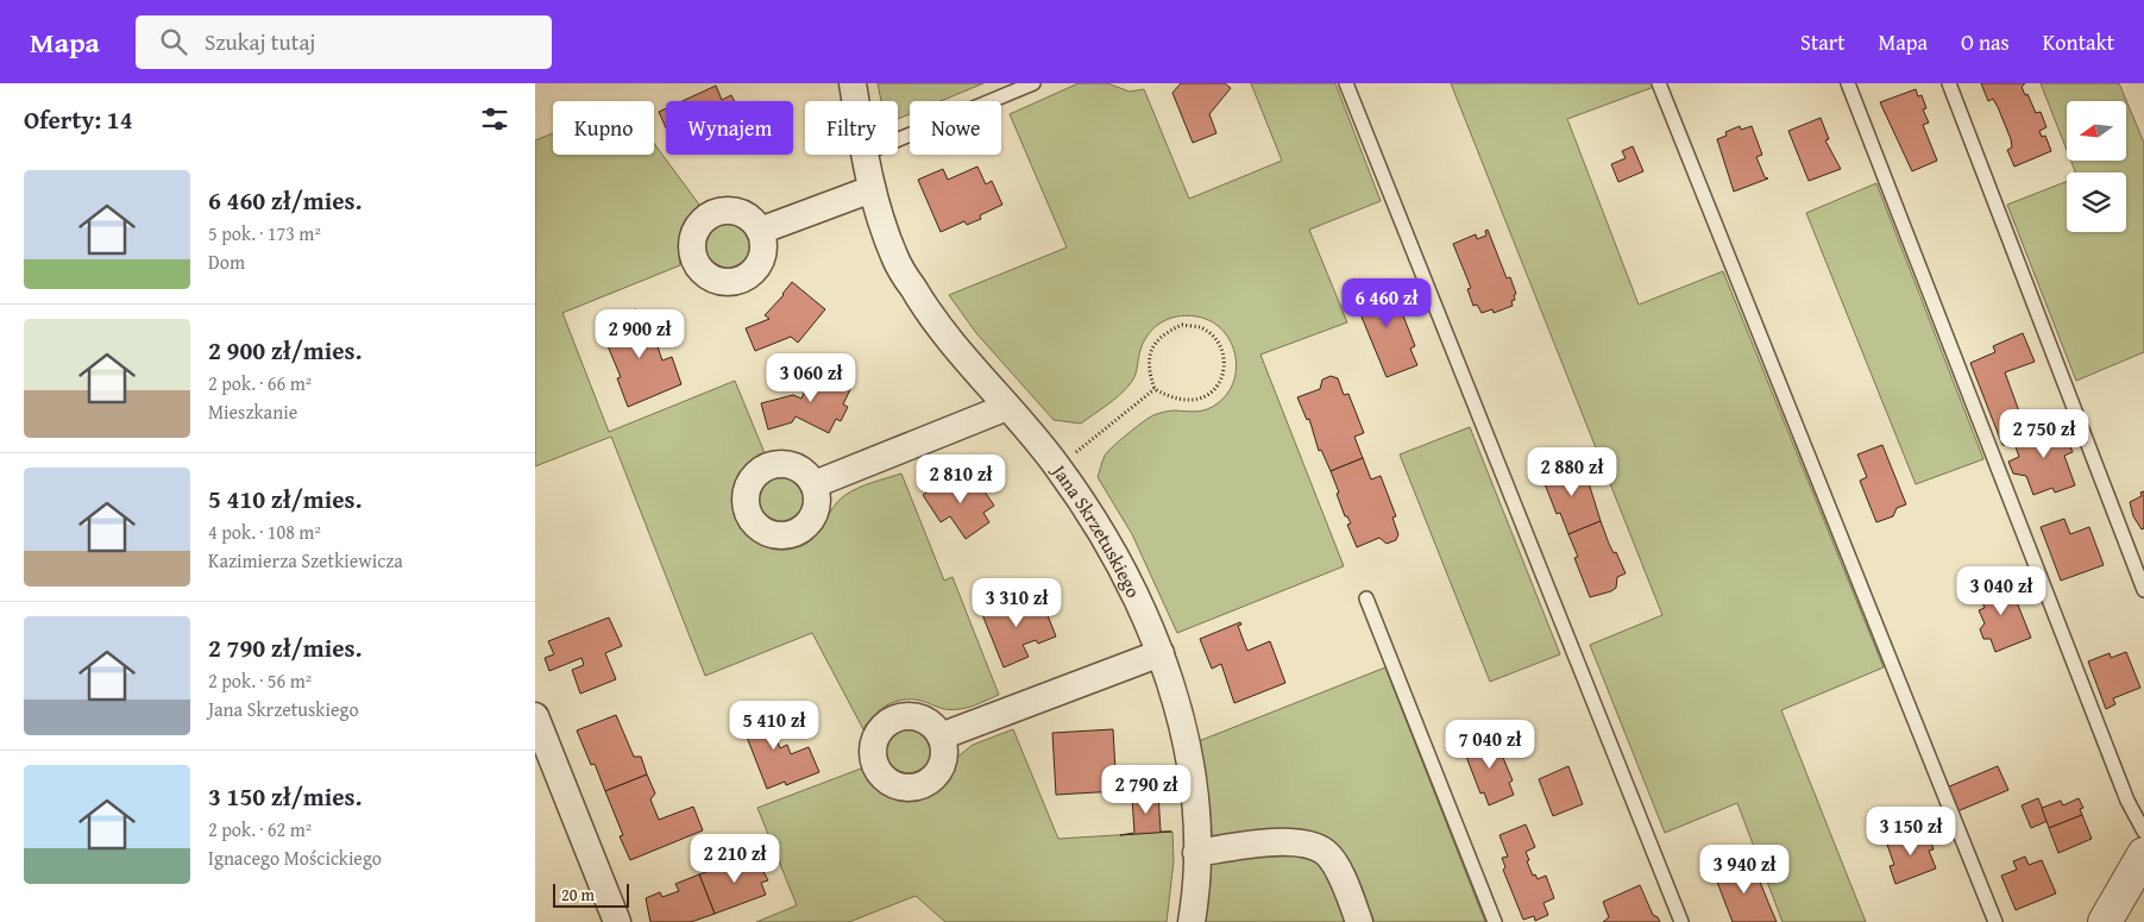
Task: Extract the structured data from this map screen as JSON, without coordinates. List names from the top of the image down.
{
  "streets": {
    "street": ["Jana Skrzetuskiego"]
  },
  "scale_bar": "20 m",
  "north": "left",
  "page": {
    "header": "Mapa",
    "search": "Szukaj tutaj",
    "nav": [
      "Start",
      "Mapa",
      "O nas",
      "Kontakt"
    ],
    "heading": "Oferty: 14",
    "chip": [
      "Kupno",
      "Wynajem",
      "Filtry",
      "Nowe"
    ],
    "list": [
      {
        "name": "6 460 zł/mies.",
        "note": "5 pok. · 173 m² · Dom"
      },
      {
        "name": "2 900 zł/mies.",
        "note": "2 pok. · 66 m² · Mieszkanie"
      },
      {
        "name": "5 410 zł/mies.",
        "note": "4 pok. · 108 m² · Kazimierza Szetkiewicza"
      },
      {
        "name": "2 790 zł/mies.",
        "note": "2 pok. · 56 m² · Jana Skrzetuskiego"
      },
      {
        "name": "3 150 zł/mies.",
        "note": "2 pok. · 62 m² · Ignacego Mościckiego"
      }
    ],
    "price": [
      "6 460 zł",
      "2 900 zł",
      "3 060 zł",
      "2 750 zł",
      "2 880 zł",
      "2 810 zł",
      "3 040 zł",
      "3 310 zł",
      "5 410 zł",
      "7 040 zł",
      "2 790 zł",
      "3 150 zł",
      "2 210 zł",
      "3 940 zł"
    ],
    "scale": "20 m"
  }
}
